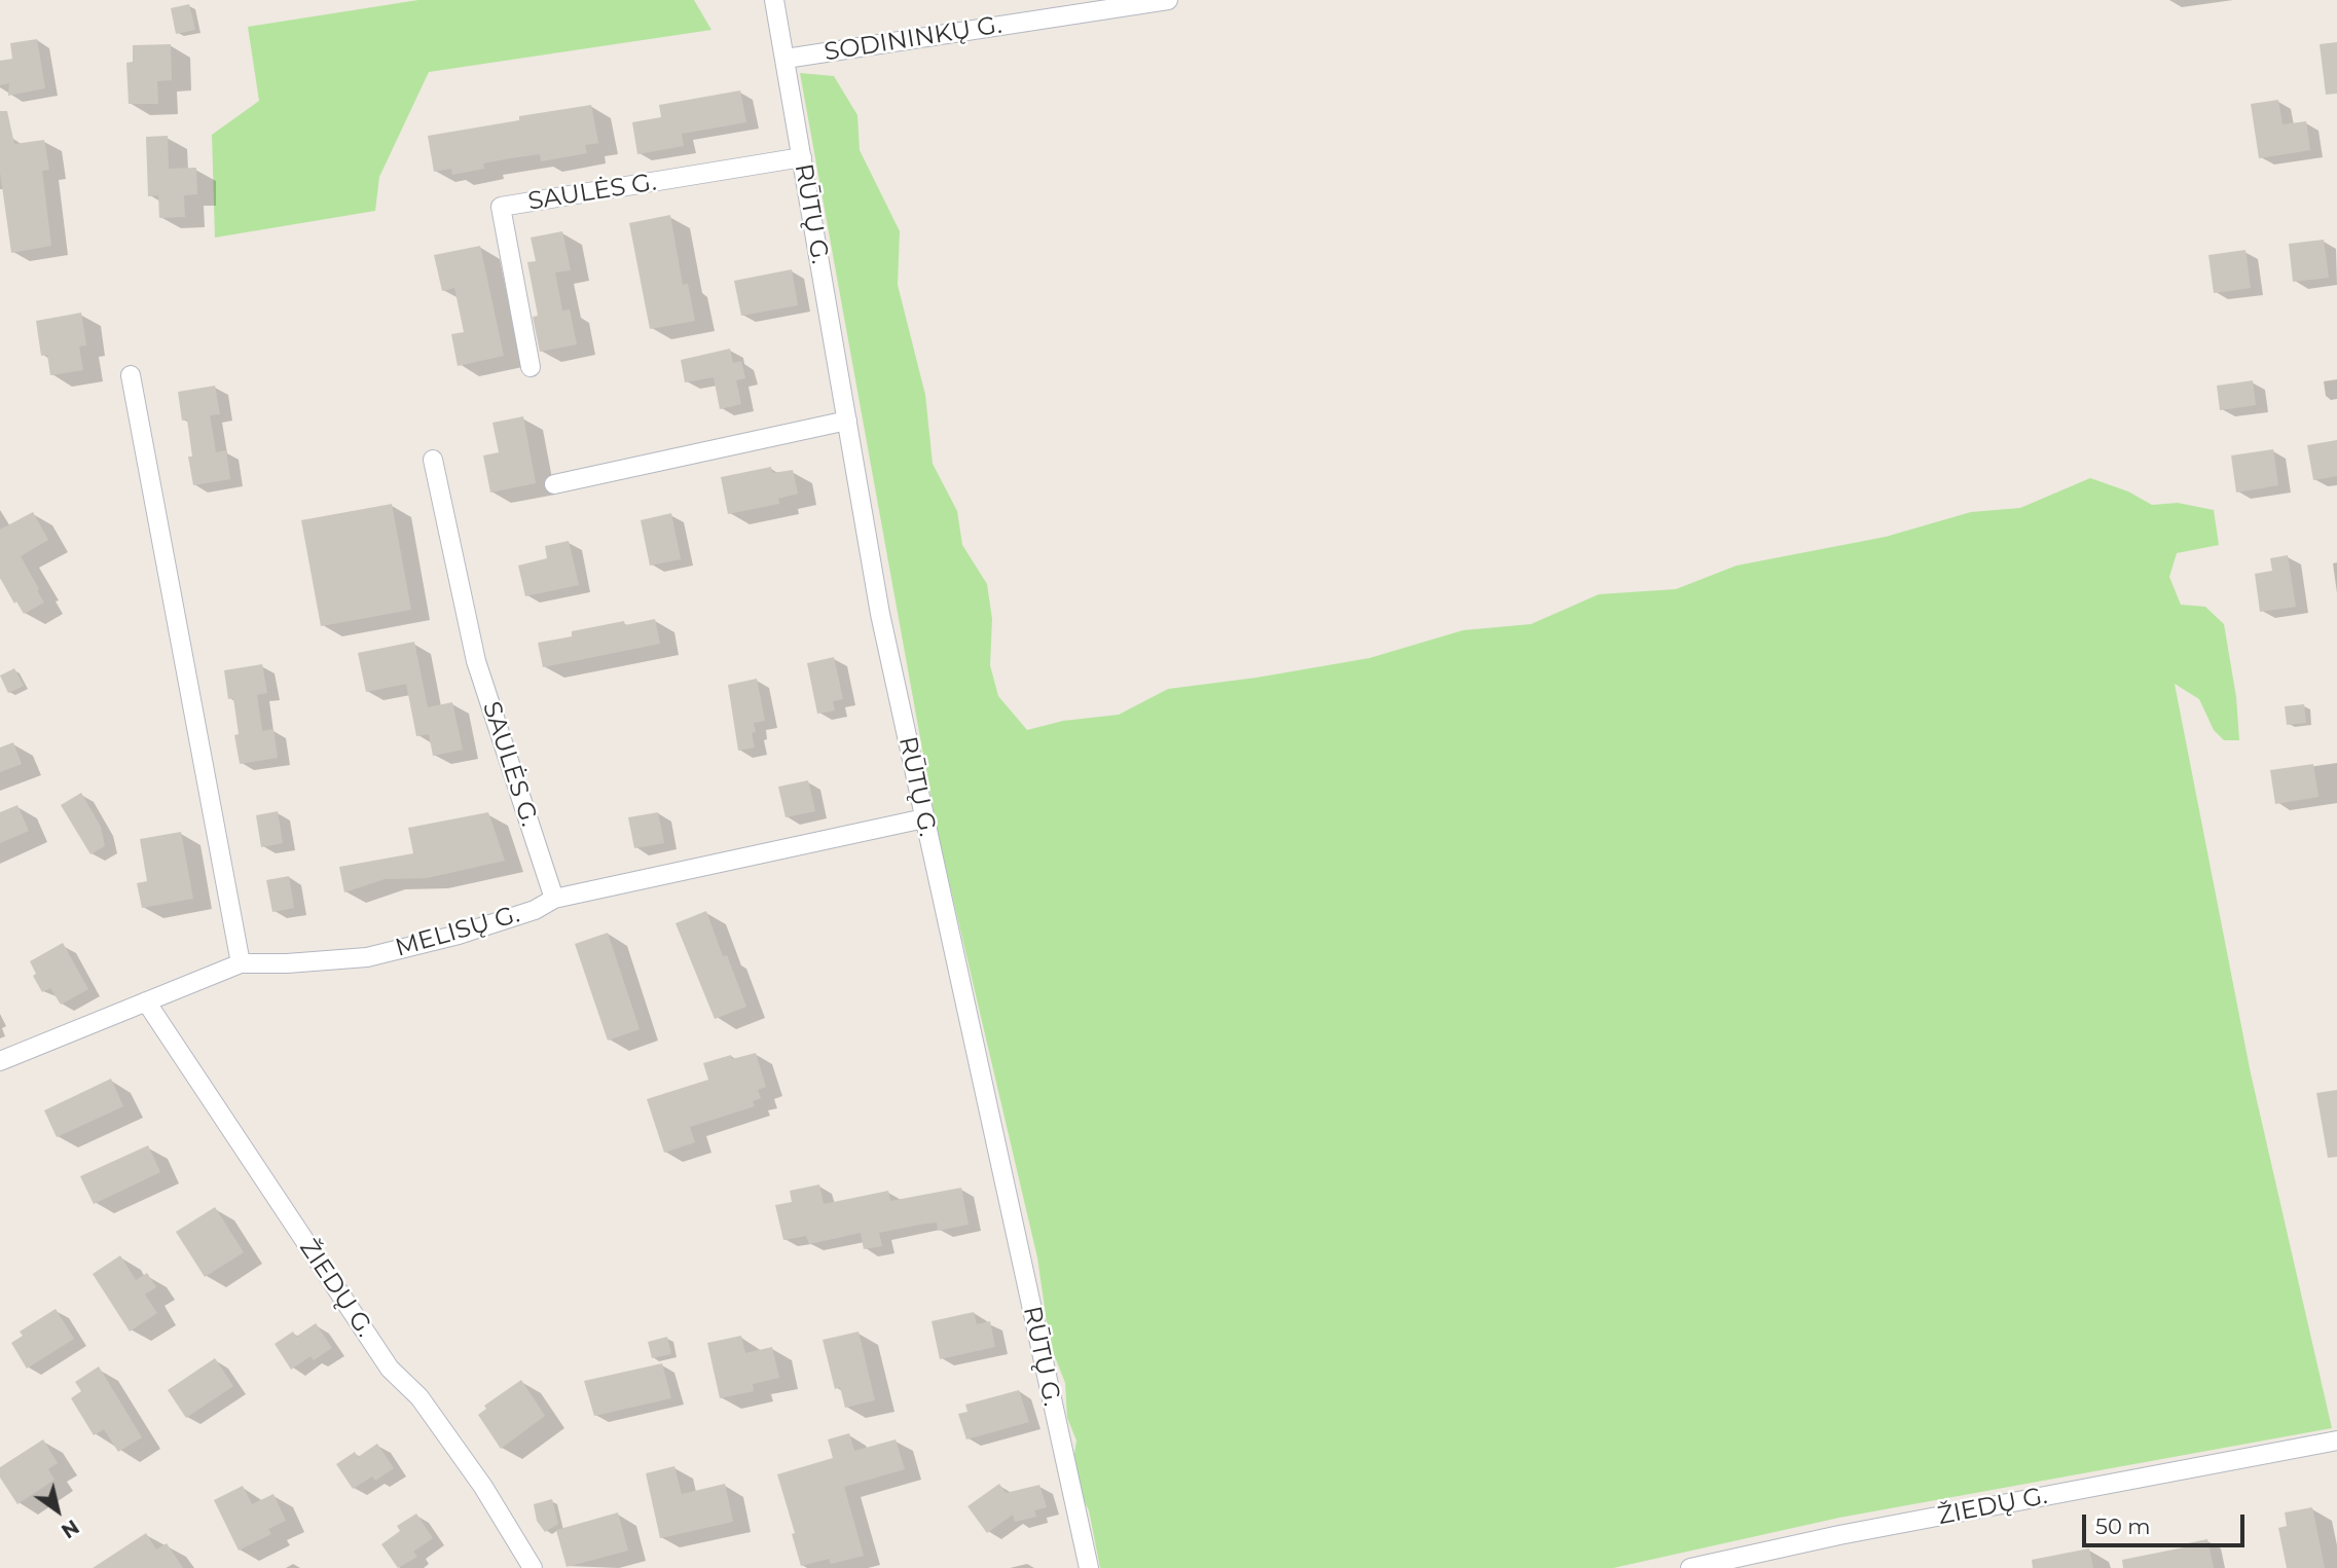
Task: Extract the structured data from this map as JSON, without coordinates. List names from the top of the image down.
{
  "streets": {
    "street": [
      "SODININKŲ G.",
      "SAULĖS G.",
      "RŪTŲ G.",
      "MELISŲ G.",
      "ŽIEDŲ G."
    ]
  },
  "crossings": [
    ["SODININKŲ G.", "RŪTŲ G."],
    ["SAULĖS G.", "RŪTŲ G."],
    ["SAULĖS G.", "MELISŲ G."],
    ["RŪTŲ G.", "MELISŲ G."],
    ["MELISŲ G.", "ŽIEDŲ G."]
  ],
  "scale_bar": "50 m",
  "north": "bottom right"
}
